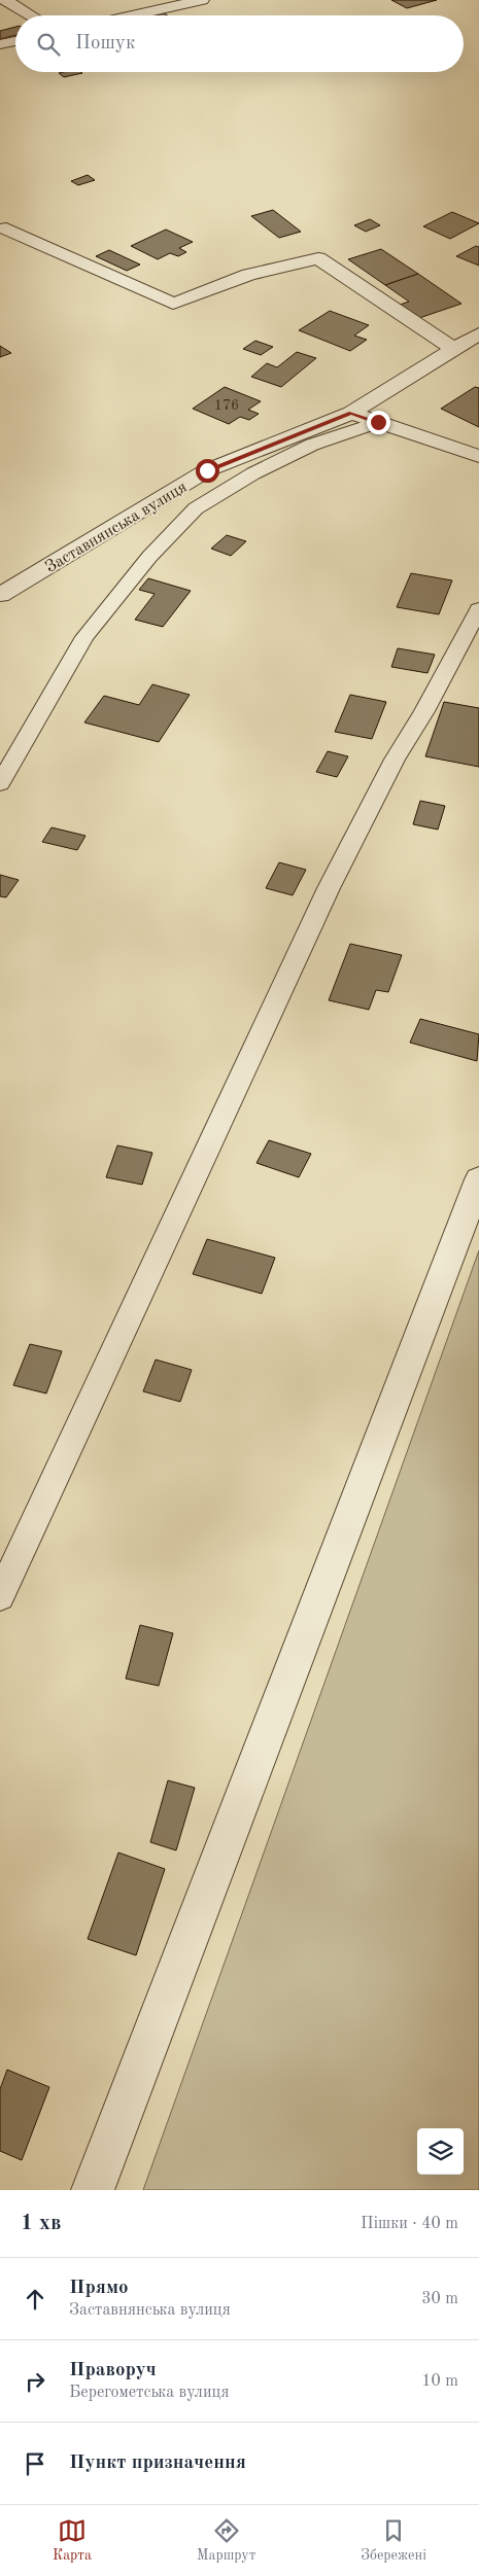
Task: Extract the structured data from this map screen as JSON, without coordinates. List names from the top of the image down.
{
  "streets": {
    "street": ["Заставнянська вулиця"]
  },
  "house_numbers": ["176"],
  "page": {
    "search": "Пошук",
    "heading": ["1 хв", "Пішки · 40 m"],
    "list": [
      ["Прямо", "Заставнянська вулиця", "30 m"],
      ["Праворуч", "Берегометська вулиця", "10 m"],
      "Пункт призначення"
    ],
    "nav": ["Карта", "Маршрут", "Збережені"]
  }
}
